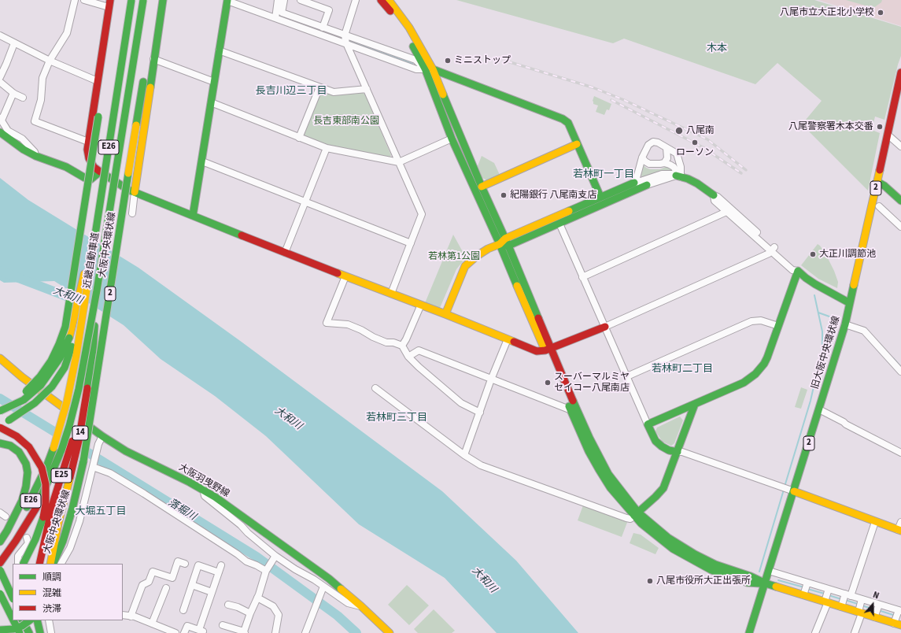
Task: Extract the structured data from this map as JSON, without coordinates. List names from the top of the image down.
{
  "streets": {
    "main road": [
      "E26",
      "2",
      "大阪中央環状線",
      "近畿自動車道",
      "旧大阪中央環状線",
      "14",
      "E25",
      "大阪羽曳野線"
    ]
  },
  "crossings": [
    ["E26", "近畿自動車道"],
    ["近畿自動車道", "E25"],
    ["14", "E25"]
  ],
  "districts": [
    "木本",
    "長吉川辺三丁目",
    "若林町一丁目",
    "若林町二丁目",
    "若林町三丁目",
    "大堀五丁目"
  ],
  "water": ["大和川", "落堀川"],
  "parks": ["長吉東部南公園", "若林第1公園"],
  "places": [
    "八尾市立大正北小学校",
    "ミニストップ",
    "八尾警察署木本交番",
    "八尾南",
    "ローソン",
    "紀陽銀行 八尾南支店",
    "大正川調節池",
    "スーバーマルミヤ セイコー八尾南店",
    "八尾市役所大正出張所"
  ],
  "legend": ["順調", "混雑", "渋滞"],
  "north": "top"
}
